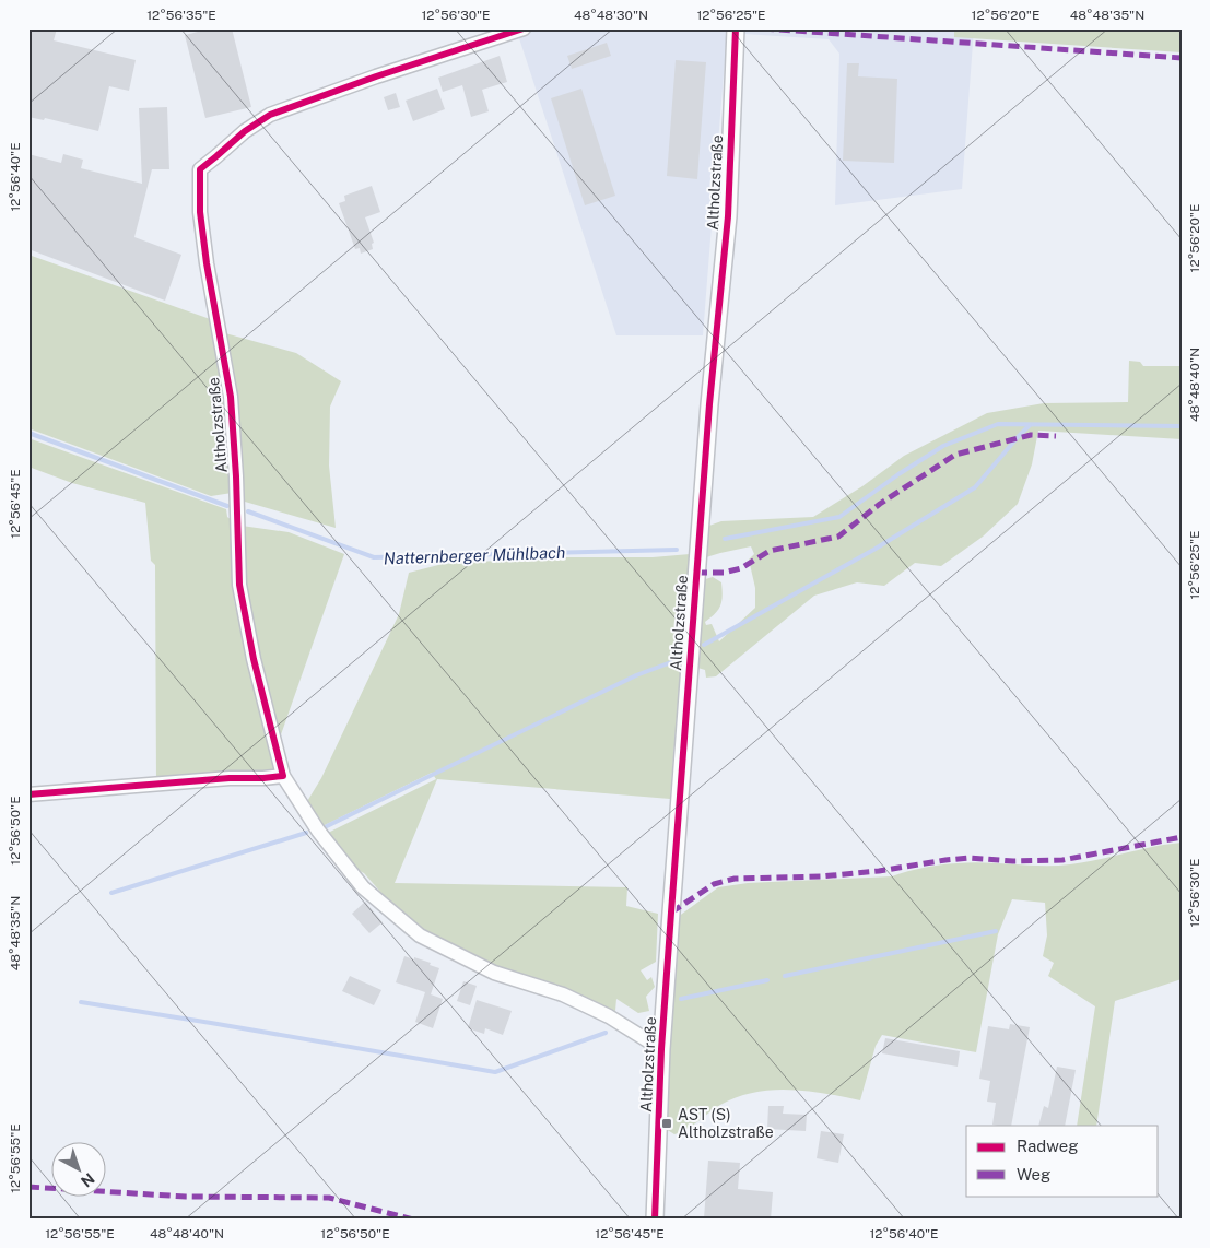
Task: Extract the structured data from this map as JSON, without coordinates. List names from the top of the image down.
{
  "streets": {
    "street": ["Altholzstraße"]
  },
  "water": ["Natternberger Mühlbach"],
  "places": {
    "transit": ["AST (S) Altholzstraße"]
  },
  "legend": ["Radweg", "Weg"],
  "north": "bottom right",
  "coordinates": [
    "12°56'35\"E",
    "12°56'30\"E",
    "48°48'30\"N",
    "12°56'25\"E",
    "12°56'20\"E",
    "48°48'35\"N",
    "12°56'40\"E",
    "48°48'40\"N",
    "12°56'45\"E",
    "12°56'50\"E",
    "12°56'55\"E"
  ]
}
